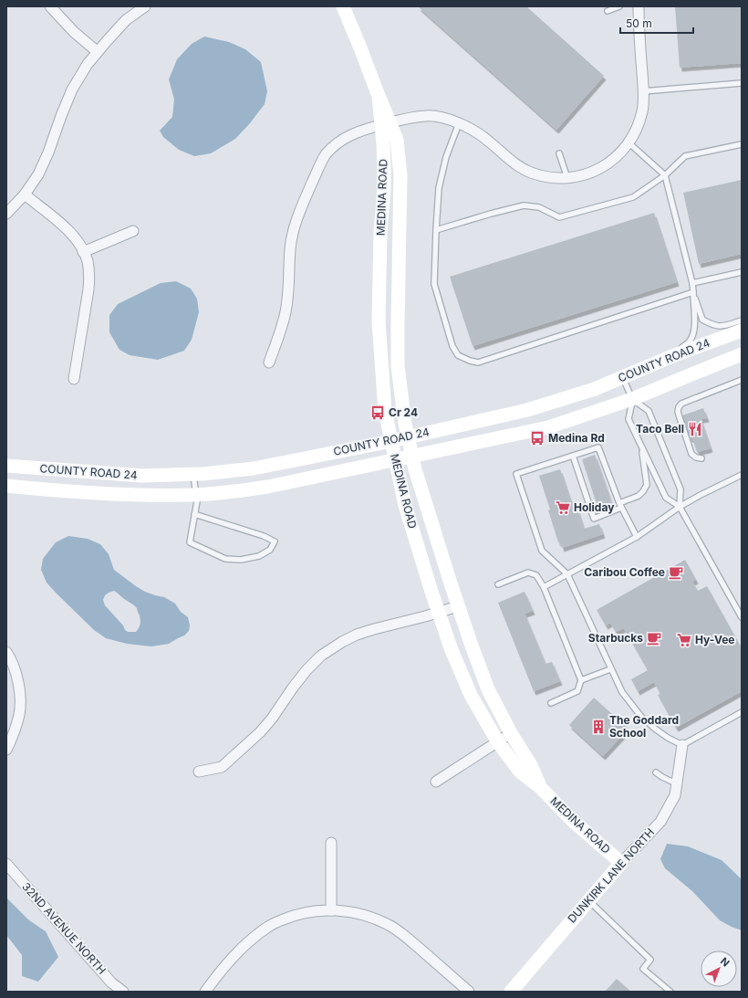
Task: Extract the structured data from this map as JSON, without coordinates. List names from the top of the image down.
{
  "streets": {
    "street": [
      "MEDINA ROAD",
      "COUNTY ROAD 24",
      "DUNKIRK LANE NORTH",
      "32ND AVENUE NORTH"
    ]
  },
  "crossings": [
    ["MEDINA ROAD", "COUNTY ROAD 24"],
    ["MEDINA ROAD", "DUNKIRK LANE NORTH"]
  ],
  "places": {
    "bus stop": ["Cr 24", "Medina Rd"],
    "restaurant": ["Taco Bell"],
    "supermarket": ["Holiday", "Hy-Vee"],
    "cafe": ["Caribou Coffee", "Starbucks"],
    "building": ["The Goddard School"]
  },
  "scale_bar": "50 m",
  "north": "top right"
}
